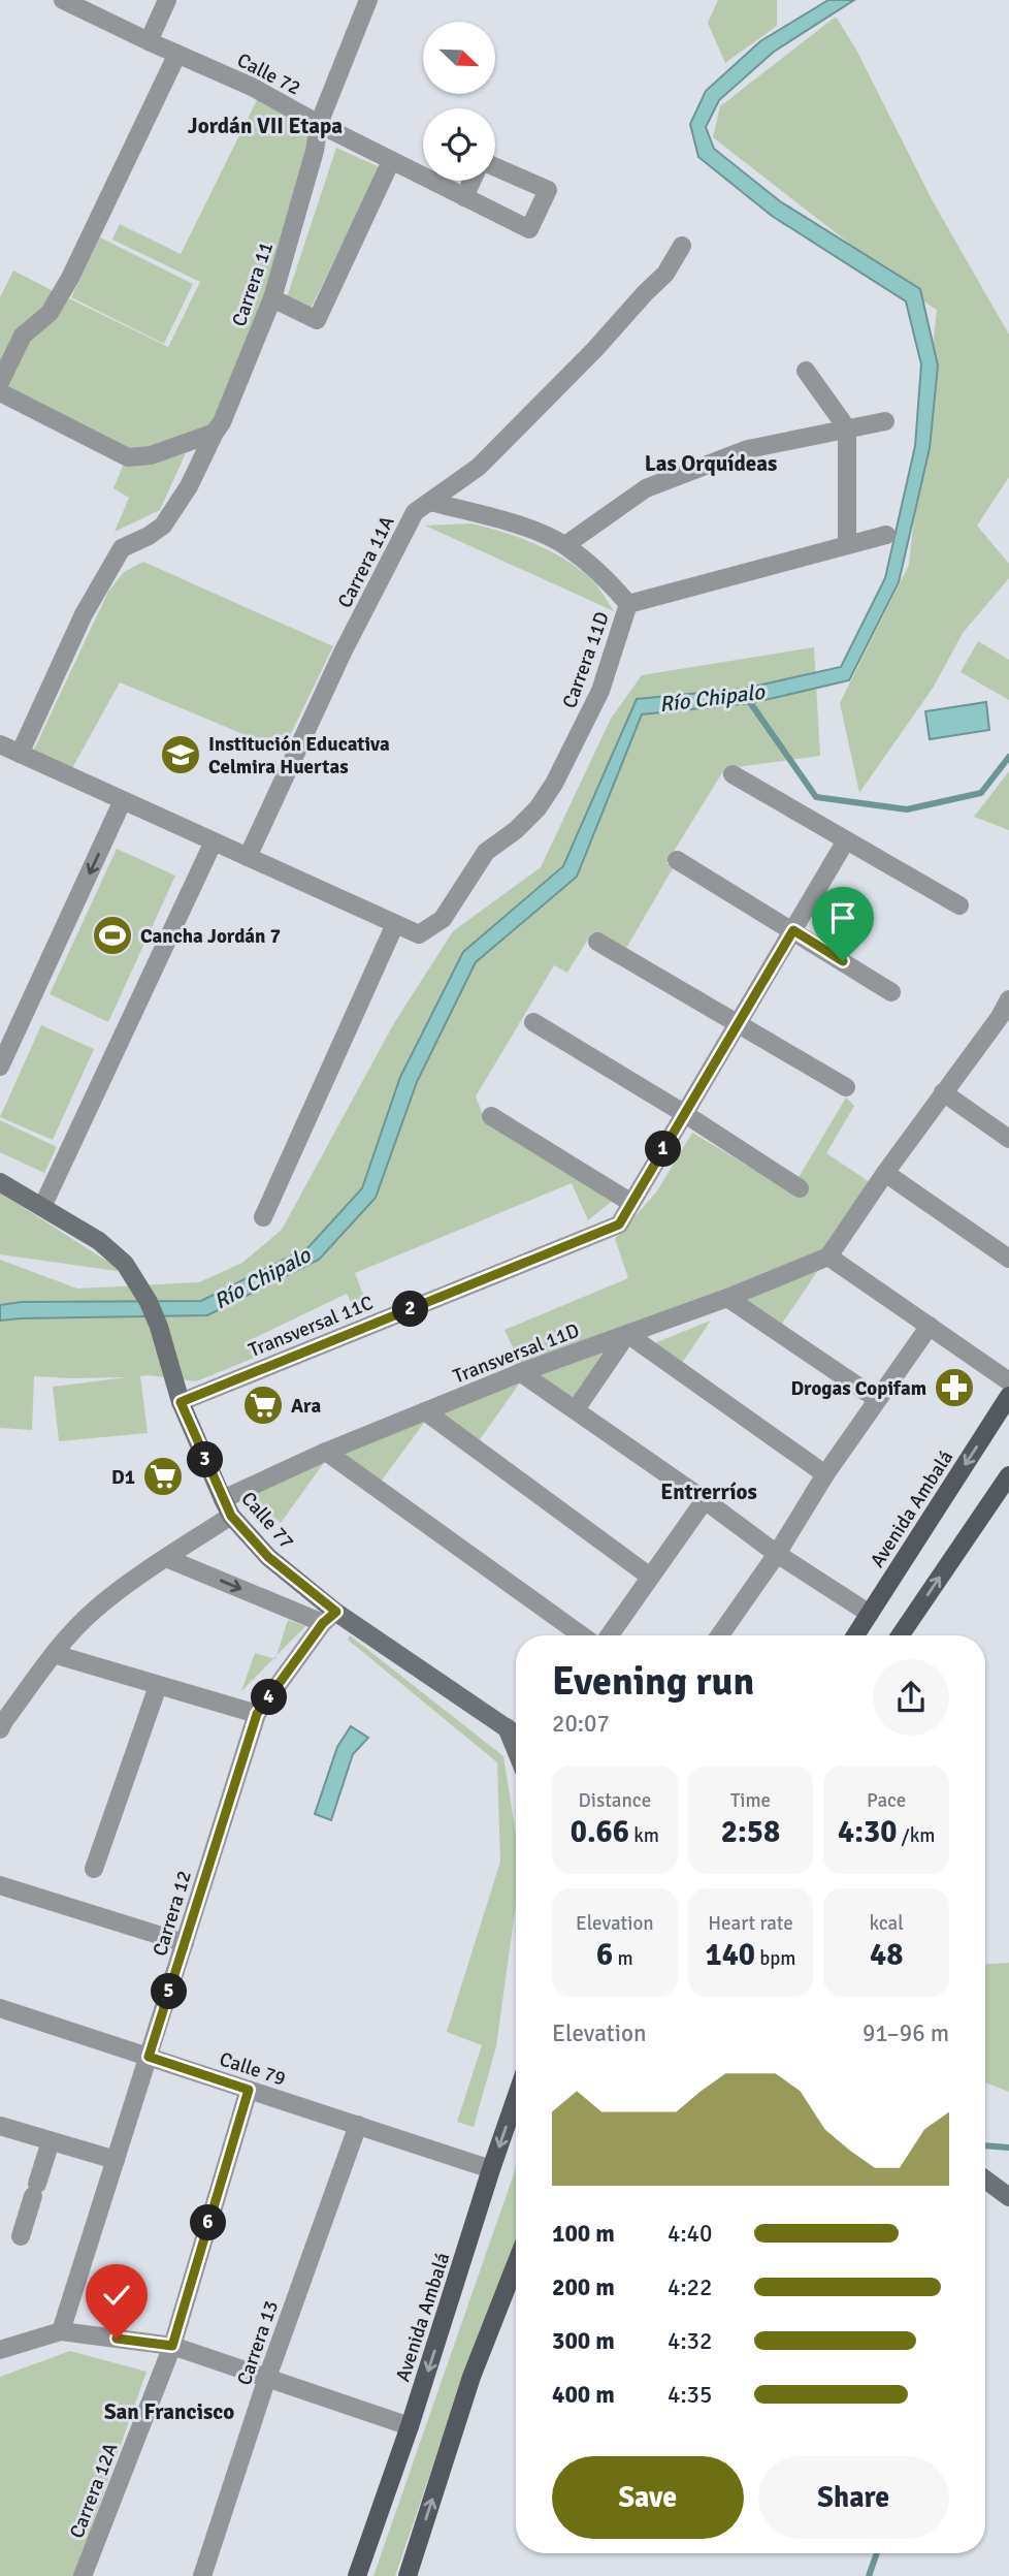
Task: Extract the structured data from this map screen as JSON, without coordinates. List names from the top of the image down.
{
  "streets": {
    "main road": ["Avenida Ambalá"],
    "street": [
      "Calle 72",
      "Carrera 11",
      "Carrera 11A",
      "Carrera 11D",
      "Transversal 11C",
      "Transversal 11D",
      "Calle 77",
      "Carrera 12",
      "Calle 79",
      "Carrera 13",
      "Carrera 12A"
    ]
  },
  "crossings": [
    ["Calle 72", "Carrera 11"],
    ["Transversal 11C", "Calle 77"],
    ["Transversal 11D", "Calle 77"],
    ["Avenida Ambalá", "Calle 79"],
    ["Calle 77", "Carrera 12"],
    ["Carrera 12", "Calle 79"],
    ["Calle 79", "Carrera 13"],
    ["Calle 79", "Carrera 12A"]
  ],
  "districts": [
    "Jordán VII Etapa",
    "Las Orquídeas",
    "Entrerríos",
    "San Francisco"
  ],
  "water": ["Río Chipalo"],
  "places": {
    "school or university": ["Institución Educativa Celmira Huertas"],
    "sports": ["Cancha Jordán 7"],
    "pharmacy": ["Drogas Copifam"],
    "supermarket": ["Ara", "D1"]
  },
  "north": "bottom right",
  "page": {
    "pins": [
      "1",
      "2",
      "3",
      "4",
      "5",
      "6"
    ],
    "heading": ["Evening run", "20:07"],
    "stats": [
      ["Distance", "0.66 km"],
      ["Time", "2:58"],
      ["Pace", "4:30 /km"],
      ["Elevation", "6 m"],
      ["Heart rate", "140 bpm"],
      ["kcal", "48"]
    ],
    "chart": ["Elevation", "91–96 m"],
    "list": [
      {
        "name": "100 m",
        "note": "4:40"
      },
      {
        "name": "200 m",
        "note": "4:22"
      },
      {
        "name": "300 m",
        "note": "4:32"
      },
      {
        "name": "400 m",
        "note": "4:35"
      }
    ],
    "buttons": ["Save", "Share"]
  }
}
